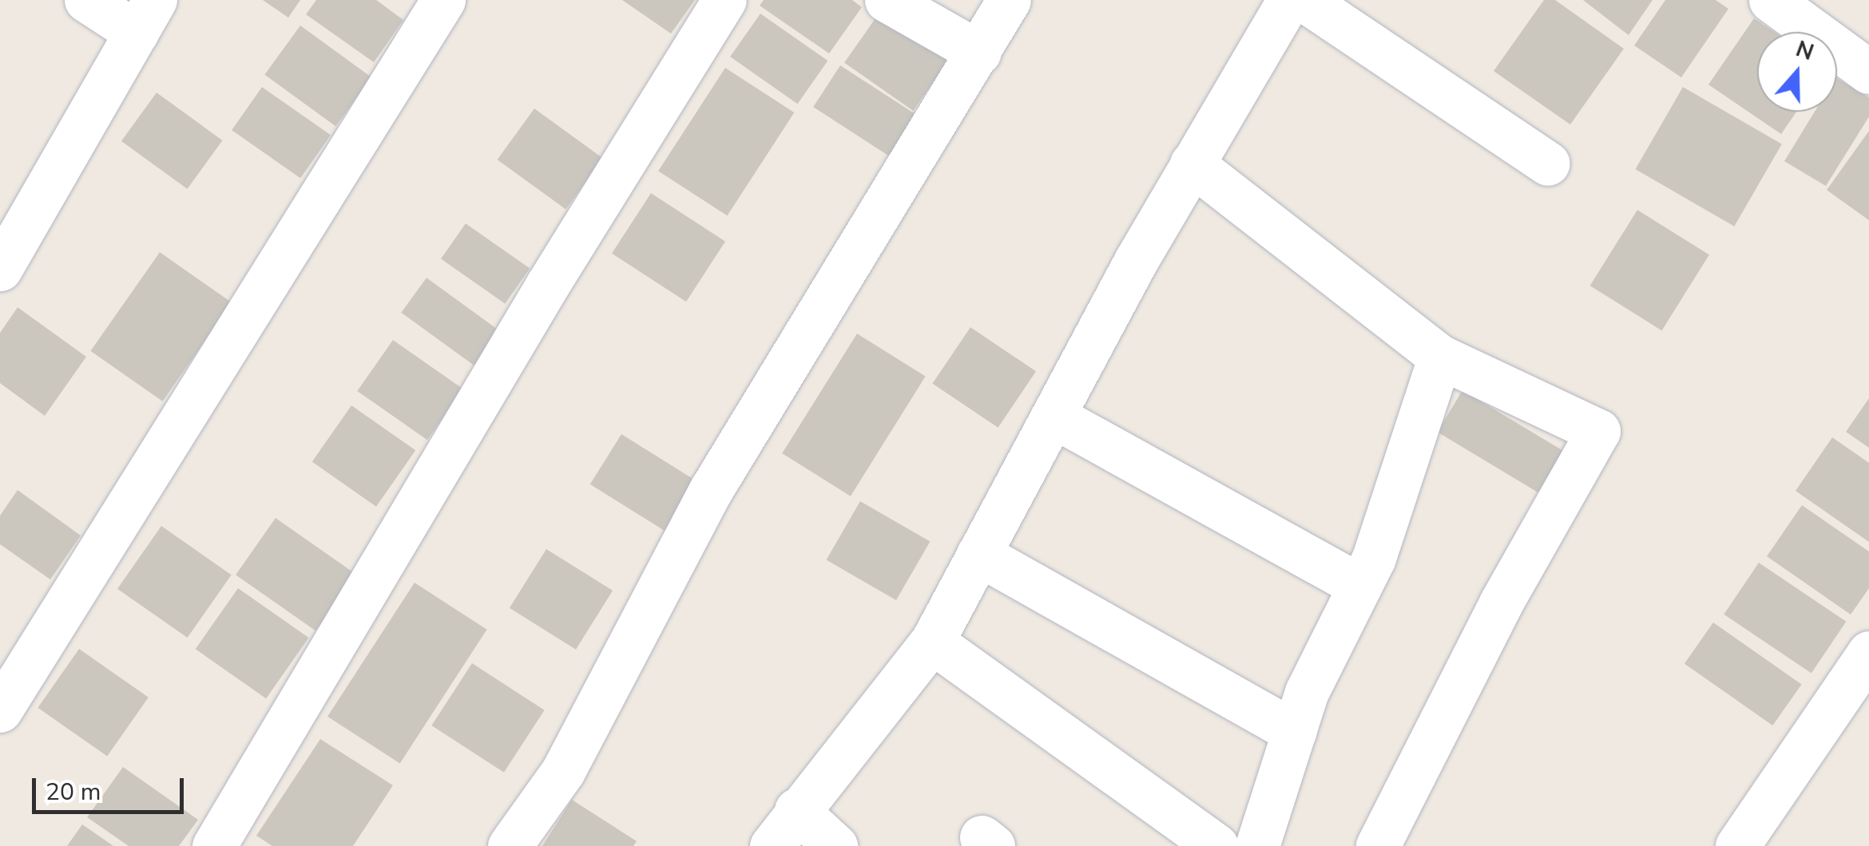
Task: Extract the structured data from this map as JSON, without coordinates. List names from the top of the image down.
{
  "scale_bar": "20 m",
  "north": "top"
}
